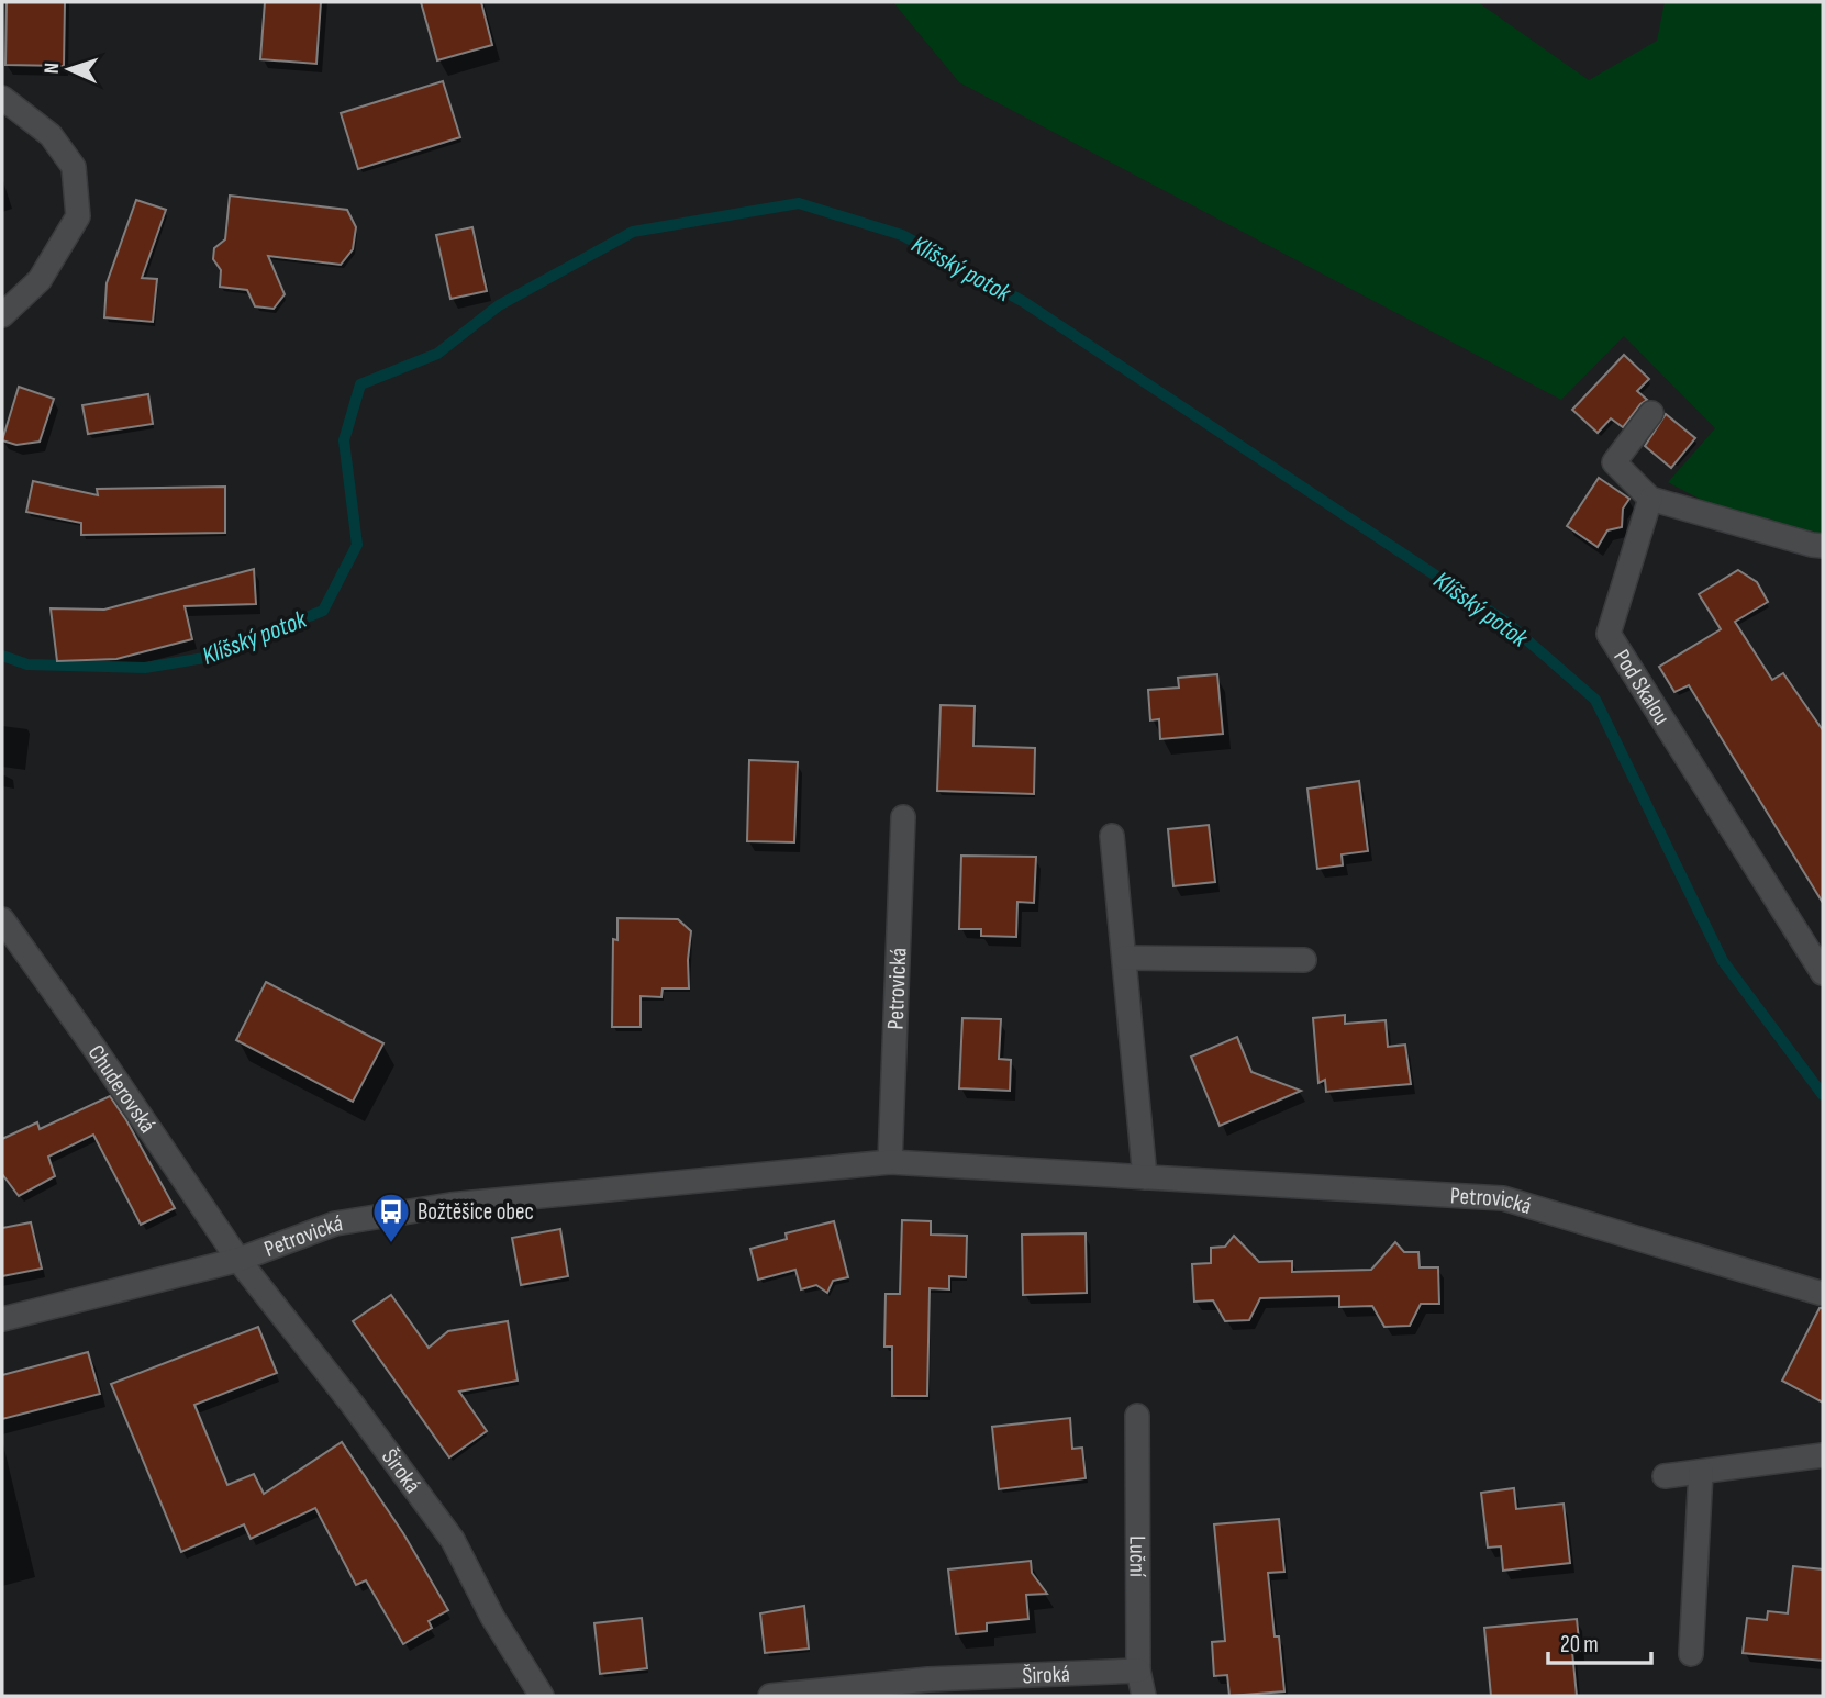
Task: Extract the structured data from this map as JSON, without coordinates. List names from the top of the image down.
{
  "streets": {
    "street": [
      "Pod Skalou",
      "Petrovická",
      "Chuderovská",
      "Široká",
      "Luční"
    ]
  },
  "crossings": [
    ["Petrovická", "Chuderovská"],
    ["Petrovická", "Široká"],
    ["Chuderovská", "Široká"],
    ["Široká", "Luční"]
  ],
  "water": ["Klíšský potok"],
  "places": {
    "bus stop": ["Božtěšice obec"]
  },
  "scale_bar": "20 m",
  "north": "left"
}
